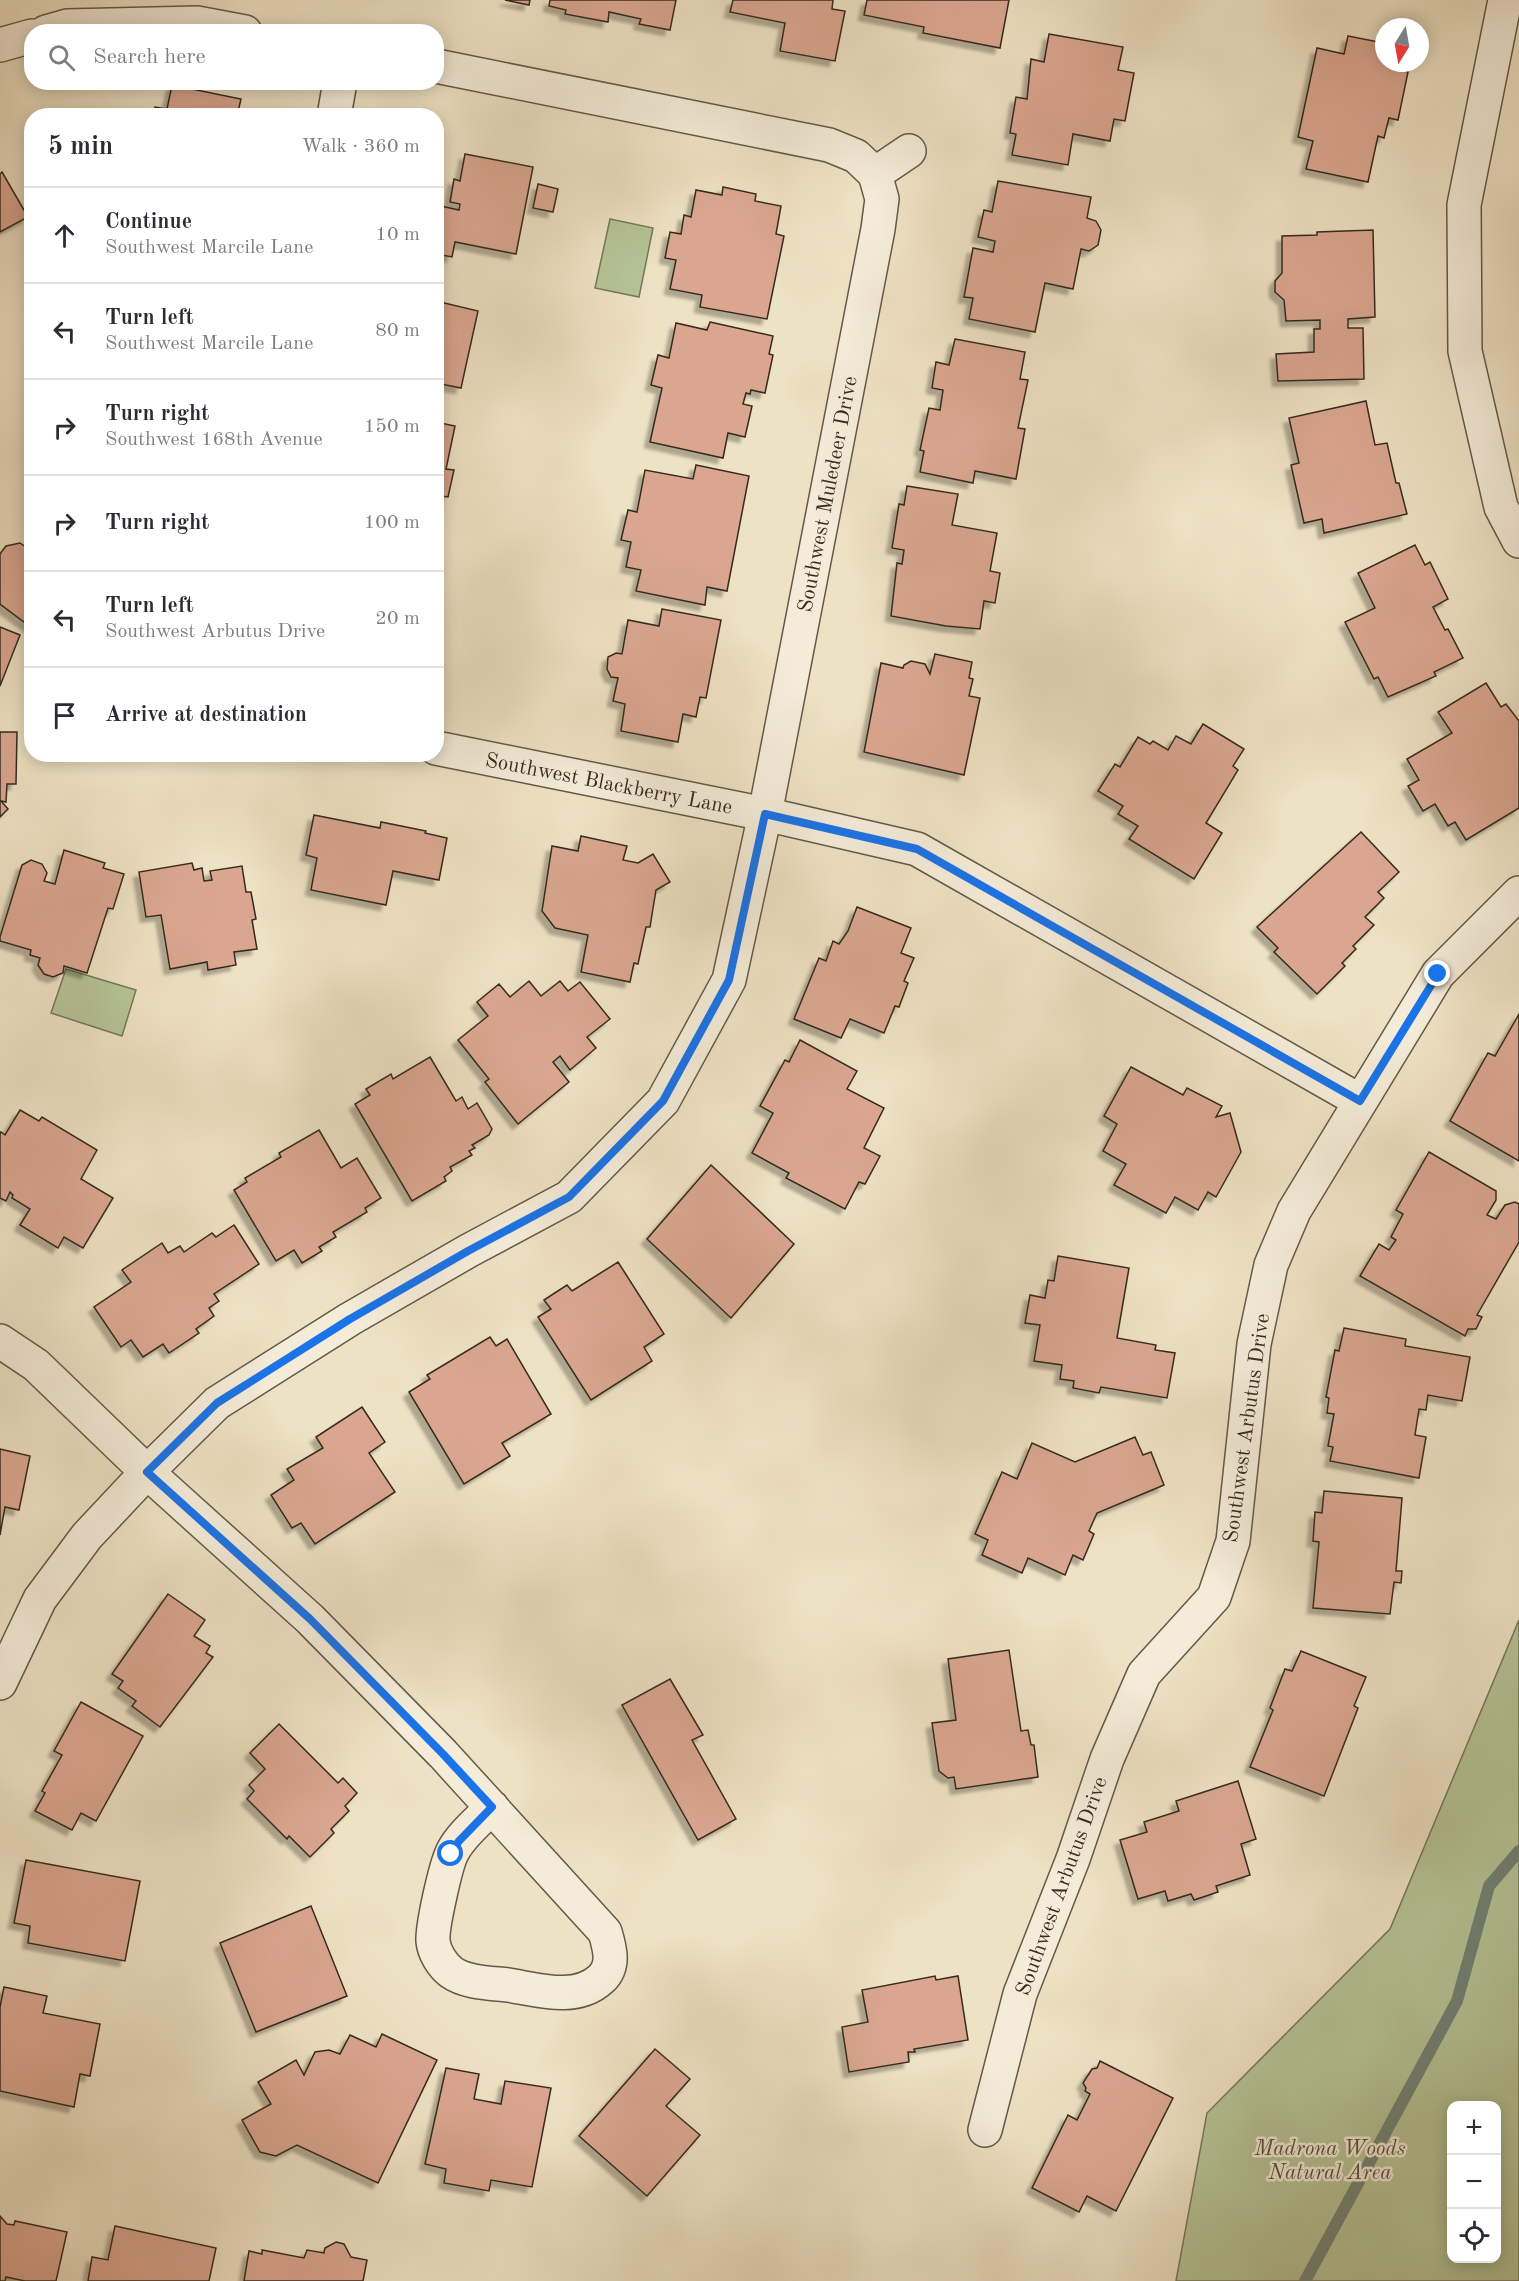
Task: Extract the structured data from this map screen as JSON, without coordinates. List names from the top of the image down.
{
  "streets": {
    "street": ["Southwest Muledeer Drive", "Southwest Blackberry Lane", "Southwest Arbutus Drive"]
  },
  "crossings": [
    ["Southwest Muledeer Drive", "Southwest Blackberry Lane"],
    ["Southwest Blackberry Lane", "Southwest Arbutus Drive"]
  ],
  "parks": ["Madrona Woods Natural Area"],
  "north": "bottom",
  "page": {
    "search": "Search here",
    "heading": ["5 min", "Walk · 360 m"],
    "list": [
      ["Continue", "Southwest Marcile Lane", "10 m"],
      ["Turn left", "Southwest Marcile Lane", "80 m"],
      ["Turn right", "Southwest 168th Avenue", "150 m"],
      ["Turn right", "100 m"],
      ["Turn left", "Southwest Arbutus Drive", "20 m"],
      "Arrive at destination"
    ],
    "map_buttons": ["+", "−"]
  }
}
